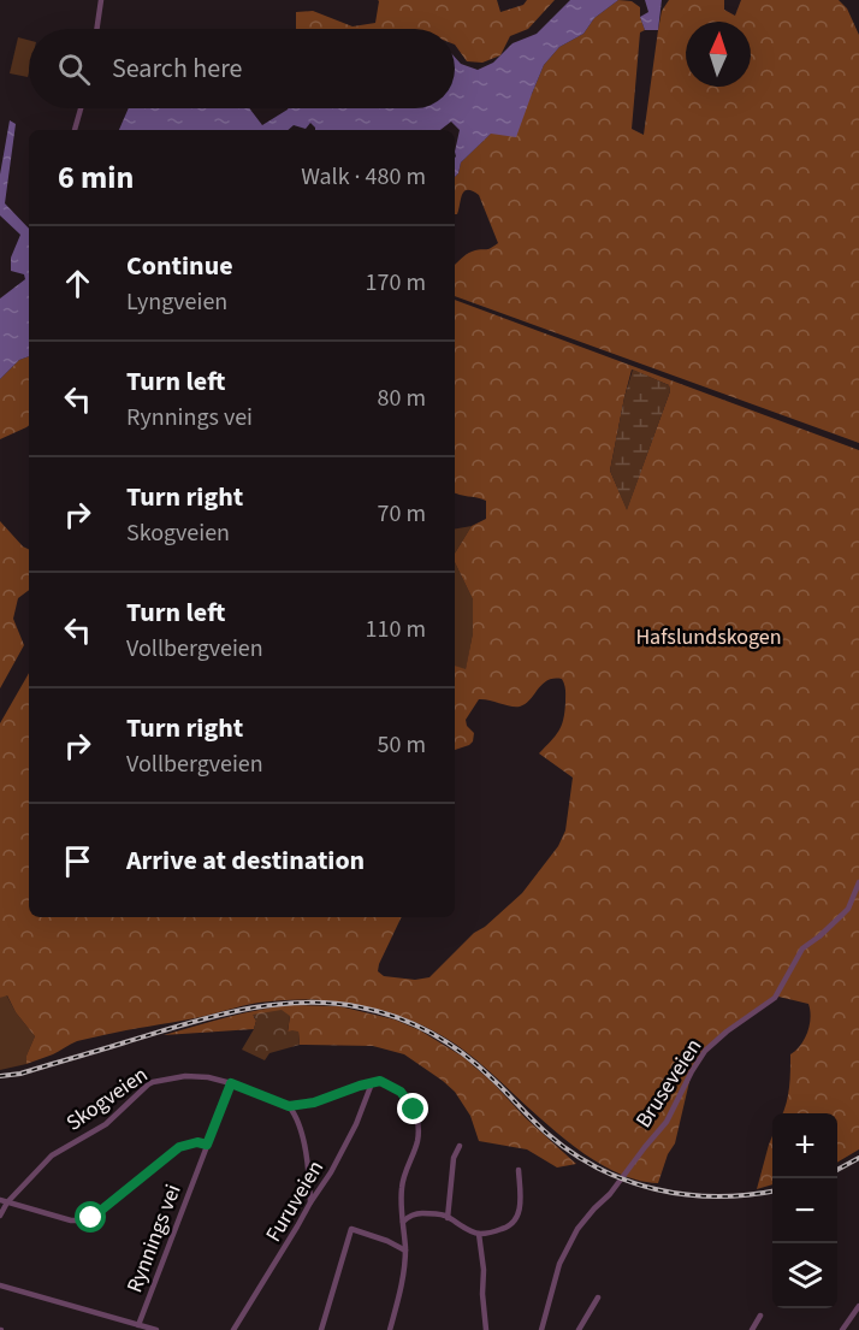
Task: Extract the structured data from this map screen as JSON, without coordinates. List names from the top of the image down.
{
  "streets": {
    "street": [
      "Bruseveien",
      "Skogveien",
      "Furuveien",
      "Rynnings vei"
    ]
  },
  "crossings": [
    ["Skogveien", "Rynnings vei"]
  ],
  "parks": ["Hafslundskogen"],
  "north": "top",
  "page": {
    "search": "Search here",
    "heading": ["6 min", "Walk · 480 m"],
    "list": [
      ["Continue", "Lyngveien", "170 m"],
      ["Turn left", "Rynnings vei", "80 m"],
      ["Turn right", "Skogveien", "70 m"],
      ["Turn left", "Vollbergveien", "110 m"],
      ["Turn right", "Vollbergveien", "50 m"],
      "Arrive at destination"
    ],
    "map_buttons": ["+", "−"]
  }
}
